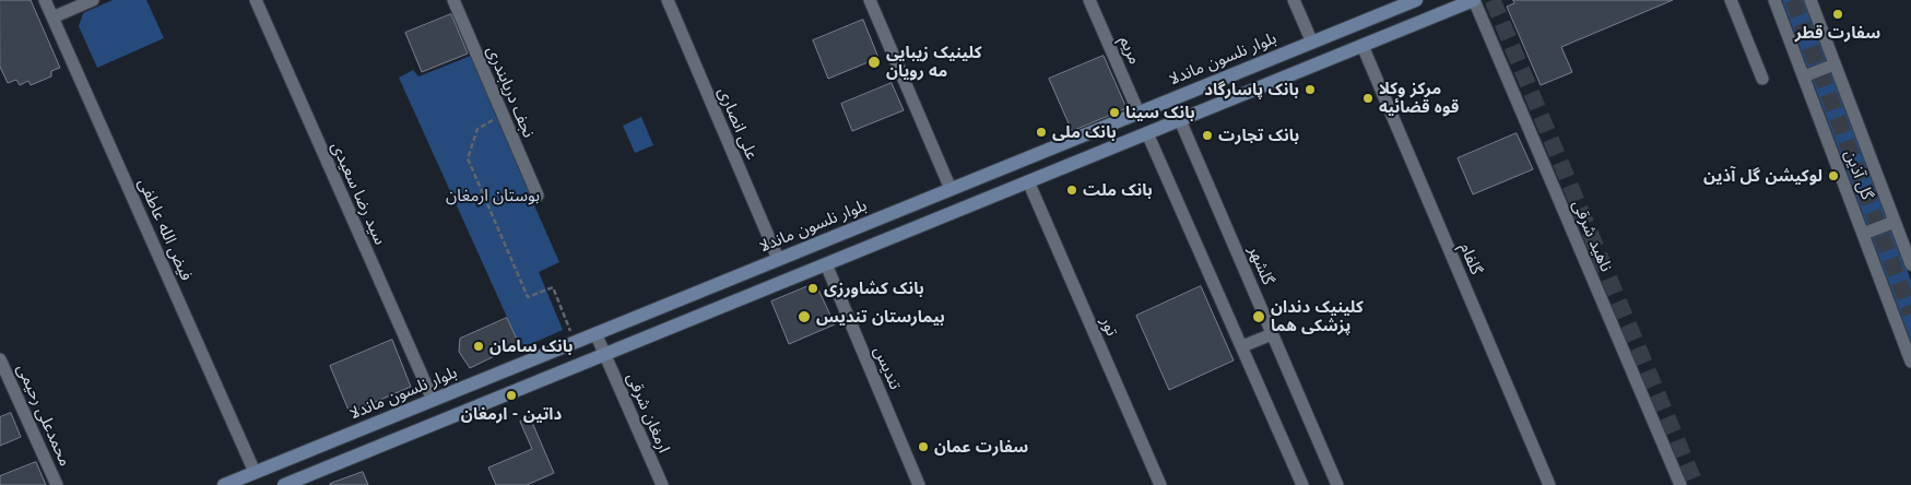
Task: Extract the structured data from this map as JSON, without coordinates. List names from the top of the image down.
{
  "streets": {
    "main road": ["بلوار نلسون ماندلا"],
    "street": [
      "مریم",
      "نجف دریابندری",
      "علی انصاری",
      "گل آذین",
      "سید رضا سعیدی",
      "فیض الله عاطفی",
      "ناهید شرقی",
      "گلفام",
      "گلشهر",
      "تور",
      "تندیس",
      "ارمغان شرقی",
      "محمدعلی رحیمی"
    ]
  },
  "crossings": [
    ["مریم", "بلوار نلسون ماندلا"],
    ["بلوار نلسون ماندلا", "علی انصاری"],
    ["بلوار نلسون ماندلا", "سید رضا سعیدی"],
    ["بلوار نلسون ماندلا", "فیض الله عاطفی"],
    ["بلوار نلسون ماندلا", "ارمغان شرقی"]
  ],
  "parks": ["بوستان ارمغان"],
  "places": [
    "سفارت قطر",
    "کلینیک زیبایی مه رویان",
    "بانک پاسارگاد",
    "مرکز وکلا قوه قضائیه",
    "بانک سینا",
    "بانک ملی",
    "بانک تجارت",
    "لوکیشن گل آذین",
    "بانک ملت",
    "بانک کشاورزی",
    "بیمارستان تندیس",
    "کلینیک دندان پزشکی هما",
    "بانک سامان",
    "داتین - ارمغان",
    "سفارت عمان"
  ]
}
